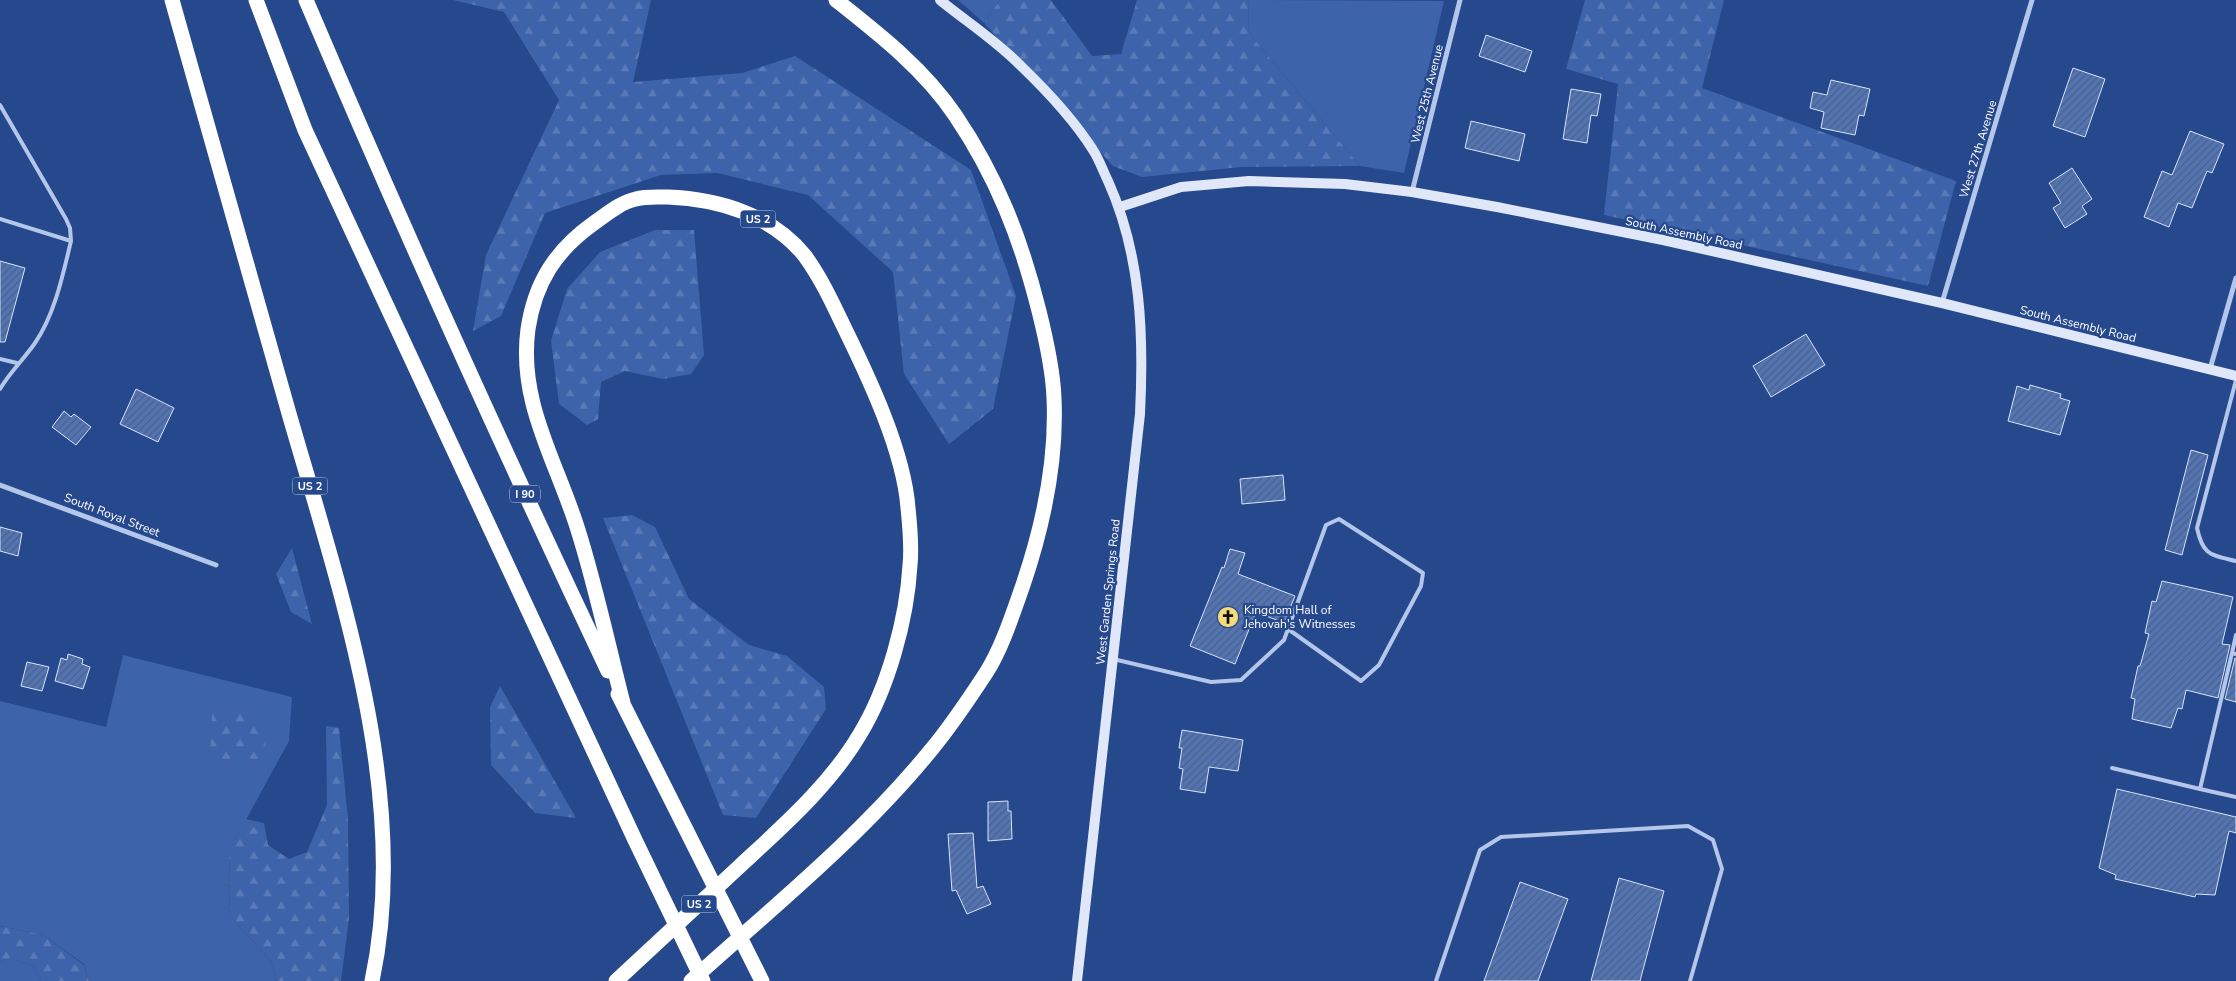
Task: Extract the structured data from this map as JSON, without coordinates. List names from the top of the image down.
{
  "streets": {
    "highway": ["US 2", "I 90"],
    "street": [
      "West 25th Avenue",
      "West 27th Avenue",
      "South Assembly Road",
      "South Royal Street",
      "West Garden Springs Road"
    ]
  },
  "crossings": [
    ["West 25th Avenue", "South Assembly Road"],
    ["West 27th Avenue", "South Assembly Road"],
    ["US 2", "I 90"],
    ["South Assembly Road", "West Garden Springs Road"]
  ],
  "places": {
    "church": ["Kingdom Hall of Jehovah's Witnesses"]
  }
}
